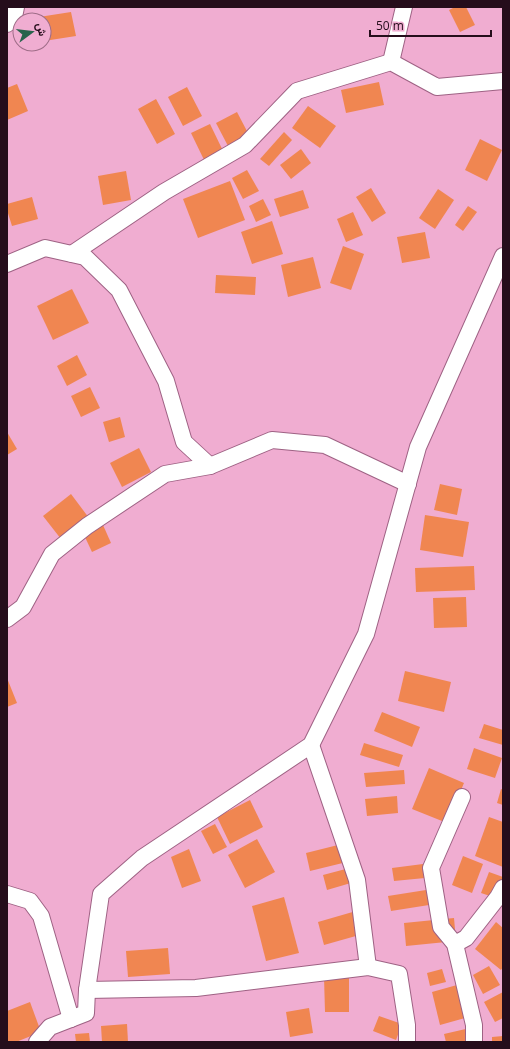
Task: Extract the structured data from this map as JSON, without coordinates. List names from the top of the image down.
{
  "scale_bar": "50 m",
  "north": "right"
}
